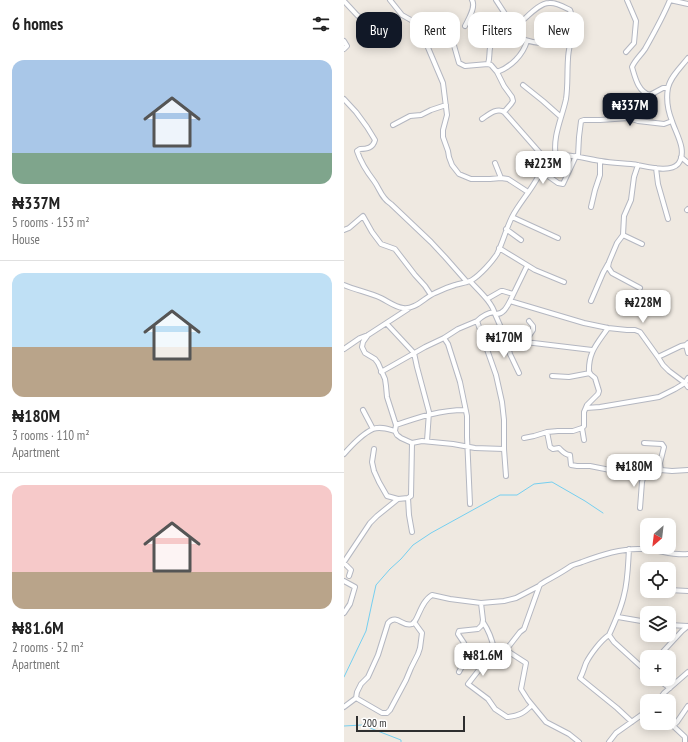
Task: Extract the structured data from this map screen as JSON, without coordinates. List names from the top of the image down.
{
  "scale_bar": "200 m",
  "north": "bottom left",
  "page": {
    "heading": "6 homes",
    "chip": [
      "Buy",
      "Rent",
      "Filters",
      "New"
    ],
    "list": [
      {
        "name": "₦337M",
        "note": "5 rooms · 153 m² · House"
      },
      {
        "name": "₦180M",
        "note": "3 rooms · 110 m² · Apartment"
      },
      {
        "name": "₦81.6M",
        "note": "2 rooms · 52 m² · Apartment"
      }
    ],
    "price": [
      "₦337M",
      "₦223M",
      "₦228M",
      "₦170M",
      "₦180M",
      "₦81.6M"
    ],
    "map_buttons": ["+", "−"],
    "scale": "200 m"
  }
}
